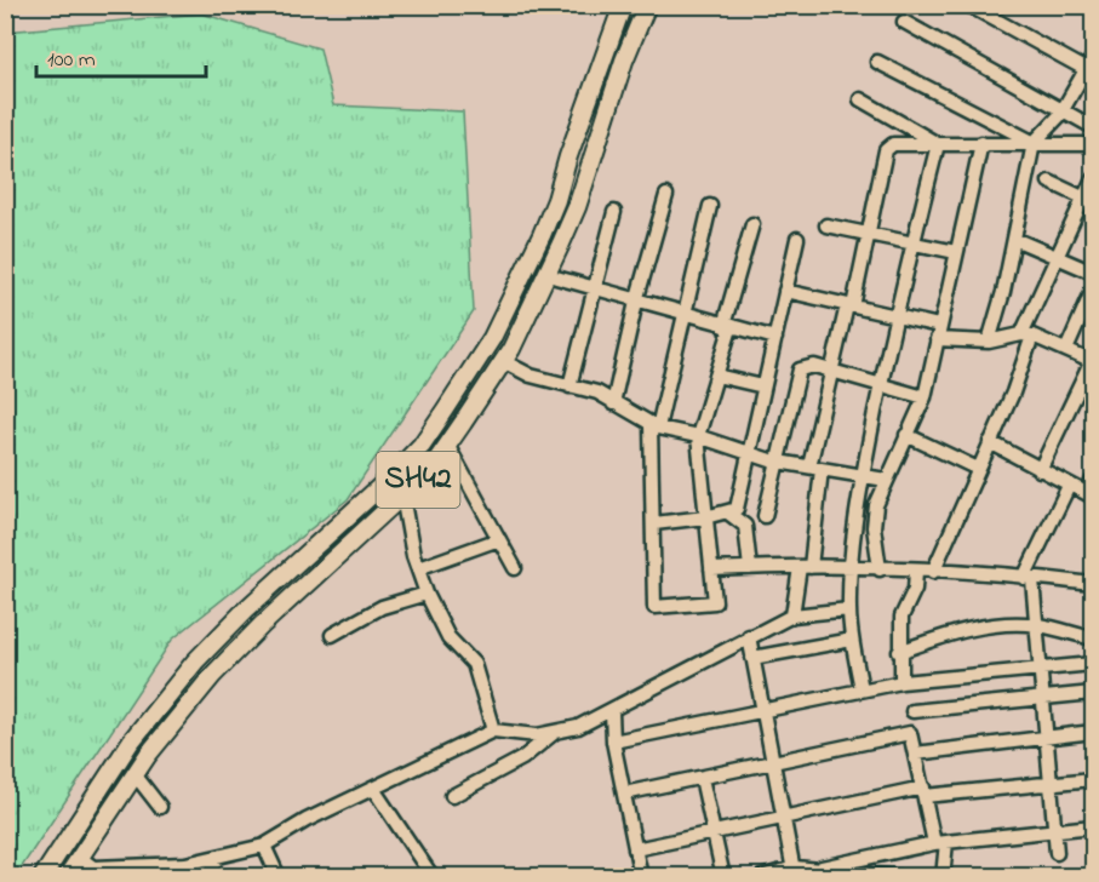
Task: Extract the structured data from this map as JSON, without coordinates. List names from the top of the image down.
{
  "streets": {
    "main road": ["SH42"]
  },
  "scale_bar": "100 m"
}
